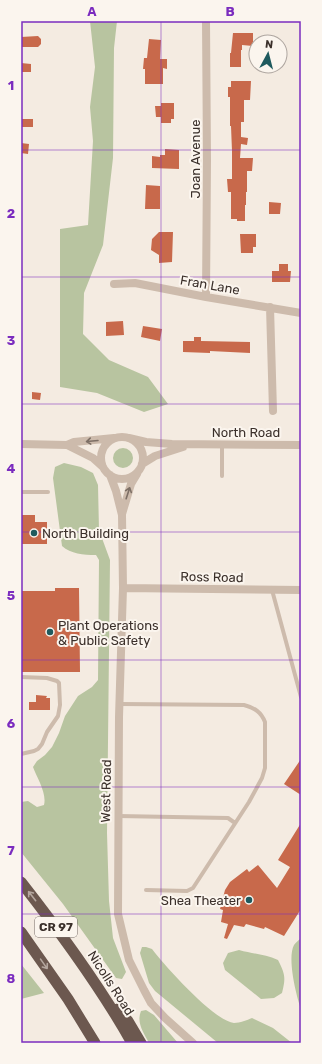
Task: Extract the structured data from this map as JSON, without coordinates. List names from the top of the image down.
{
  "streets": {
    "highway": ["CR 97", "Nicolls Road"],
    "street": [
      "Joan Avenue",
      "Fran Lane",
      "North Road",
      "Ross Road",
      "West Road"
    ]
  },
  "crossings": [
    ["Joan Avenue", "Fran Lane"],
    ["North Road", "West Road"],
    ["Ross Road", "West Road"]
  ],
  "places": ["North Building", "Plant Operations & Public Safety", "Shea Theater"],
  "north": "top",
  "grid": {
    "columns": ["A", "B"],
    "rows": [
      "1",
      "2",
      "3",
      "4",
      "5",
      "6",
      "7",
      "8"
    ]
  }
}
